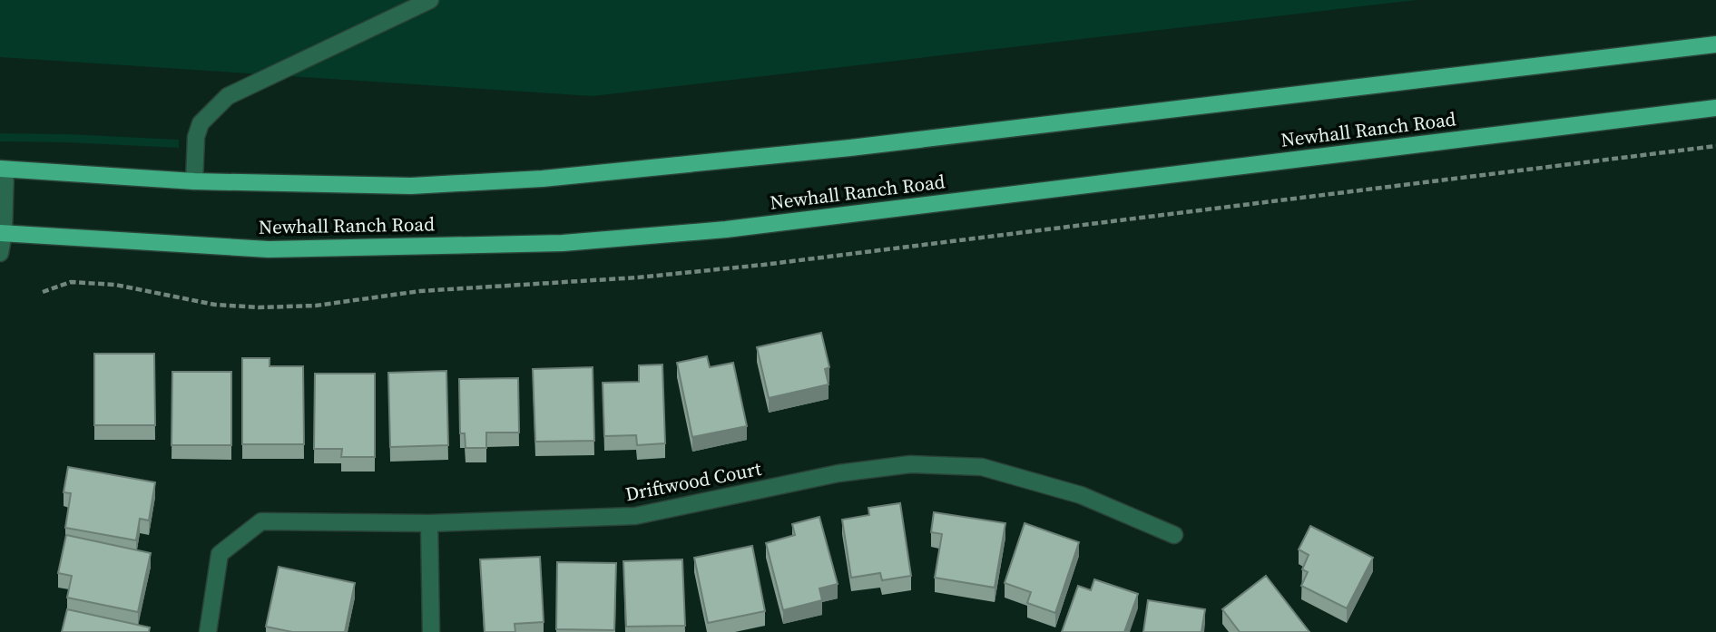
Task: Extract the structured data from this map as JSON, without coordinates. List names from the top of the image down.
{
  "streets": {
    "main road": ["Newhall Ranch Road"],
    "street": ["Driftwood Court"]
  }
}
